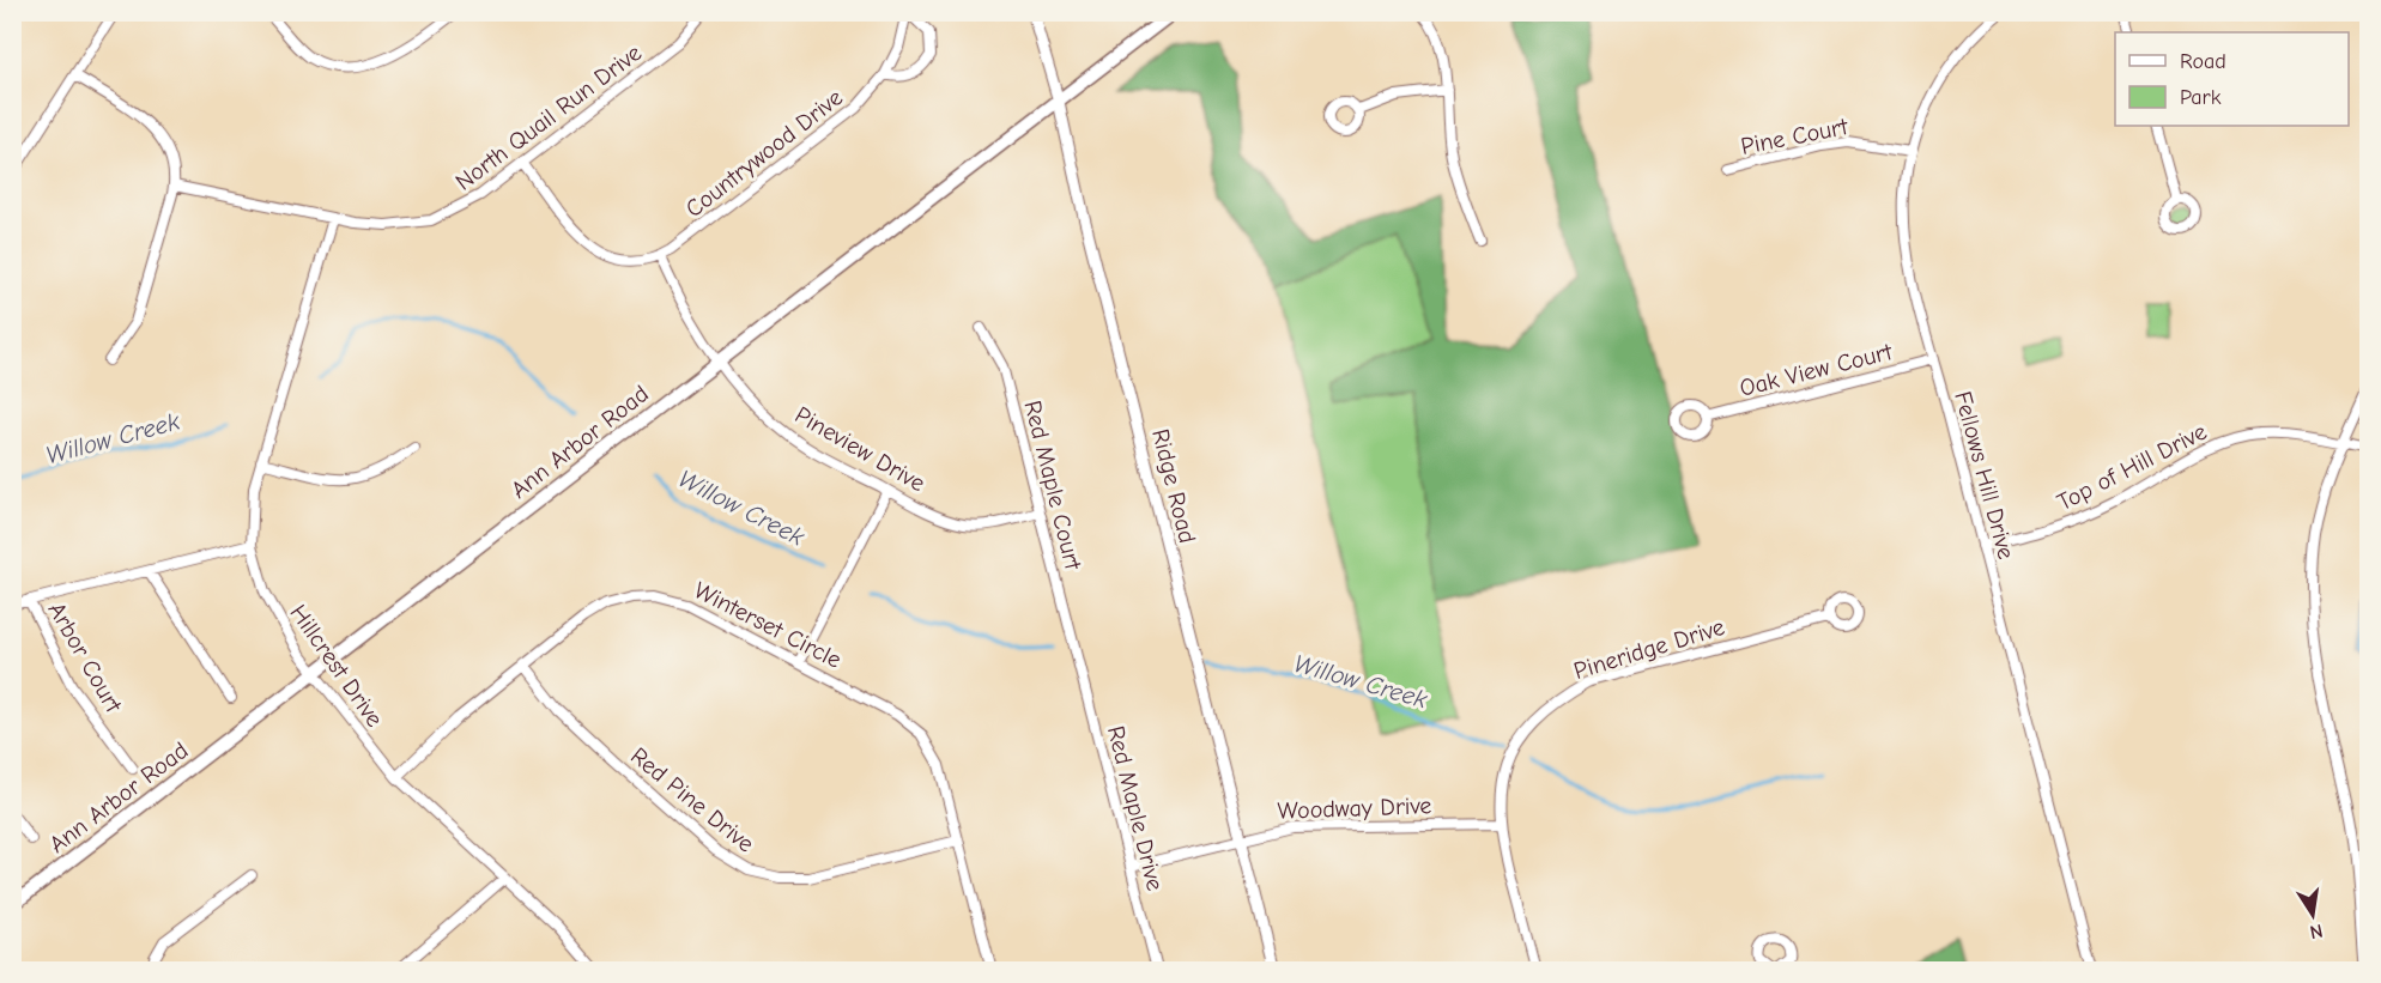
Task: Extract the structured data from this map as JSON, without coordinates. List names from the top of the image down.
{
  "streets": {
    "main road": ["Ann Arbor Road"],
    "street": [
      "North Quail Run Drive",
      "Pine Court",
      "Countrywood Drive",
      "Oak View Court",
      "Pineview Drive",
      "Top of Hill Drive",
      "Fellows Hill Drive",
      "Red Maple Court",
      "Ridge Road",
      "Winterset Circle",
      "Pineridge Drive",
      "Arbor Court",
      "Hillcrest Drive",
      "Red Pine Drive",
      "Red Maple Drive",
      "Woodway Drive"
    ]
  },
  "crossings": [
    ["North Quail Run Drive", "Hillcrest Drive"],
    ["Pine Court", "Fellows Hill Drive"],
    ["Countrywood Drive", "Pineview Drive"],
    ["Oak View Court", "Fellows Hill Drive"],
    ["Ann Arbor Road", "Pineview Drive"],
    ["Ann Arbor Road", "Ridge Road"],
    ["Ann Arbor Road", "Hillcrest Drive"],
    ["Pineview Drive", "Red Maple Court"],
    ["Top of Hill Drive", "Fellows Hill Drive"],
    ["Red Maple Court", "Red Maple Drive"],
    ["Ridge Road", "Woodway Drive"],
    ["Winterset Circle", "Hillcrest Drive"],
    ["Winterset Circle", "Red Pine Drive"],
    ["Pineridge Drive", "Woodway Drive"],
    ["Red Maple Drive", "Woodway Drive"]
  ],
  "water": ["Willow Creek"],
  "legend": ["Road", "Park"],
  "north": "bottom"
}
